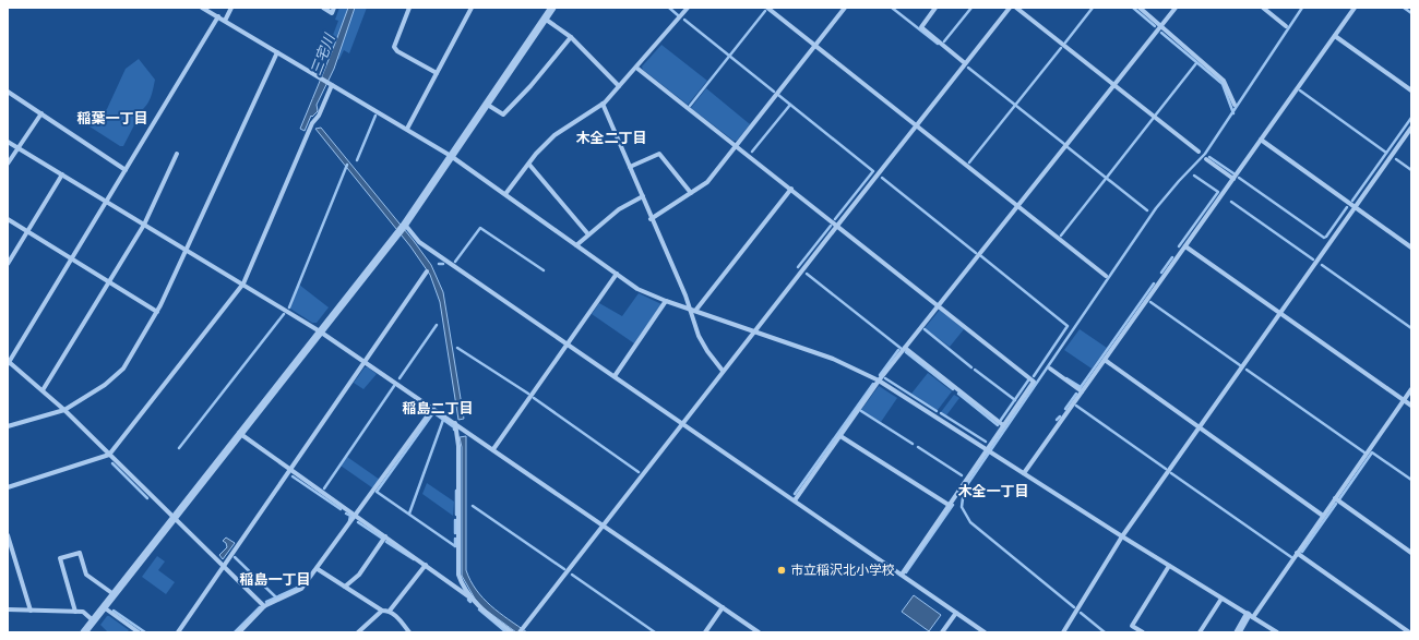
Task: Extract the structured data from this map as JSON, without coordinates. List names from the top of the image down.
{
  "districts": [
    "稲葉一丁目",
    "木全二丁目",
    "稲島二丁目",
    "木全一丁目",
    "稲島一丁目"
  ],
  "water": ["三宅川"],
  "places": ["市立稲沢北小学校"]
}
